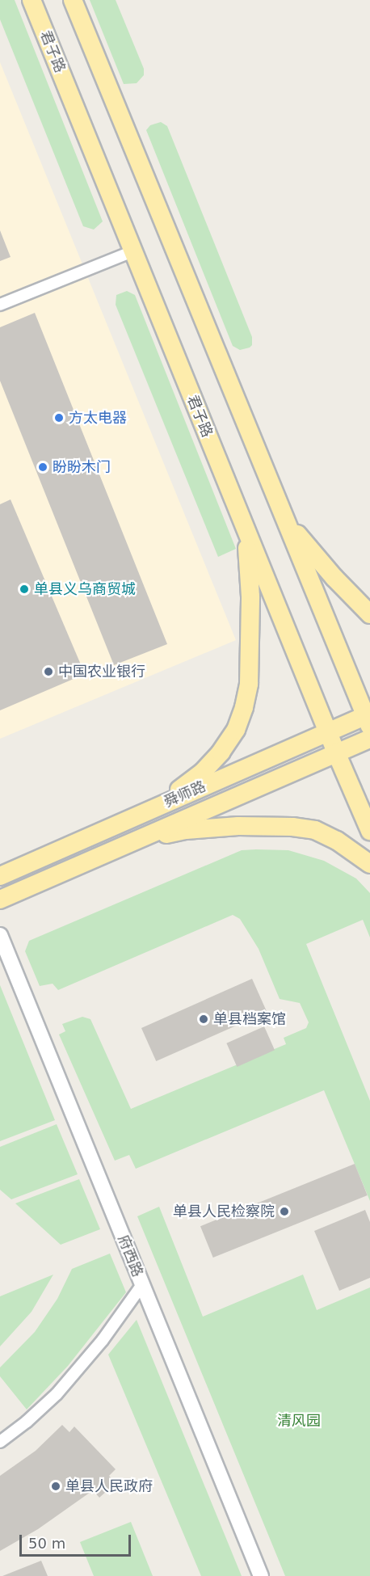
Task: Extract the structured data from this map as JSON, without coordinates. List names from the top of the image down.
{
  "streets": {
    "main road": ["君子路", "舜师路"],
    "street": ["府西路"]
  },
  "crossings": [
    ["君子路", "舜师路"]
  ],
  "parks": ["清风园"],
  "places": [
    "方太电器",
    "盼盼木门",
    "单县义乌商贸城",
    "中国农业银行",
    "单县档案馆",
    "单县人民检察院",
    "单县人民政府"
  ],
  "scale_bar": "50 m"
}
